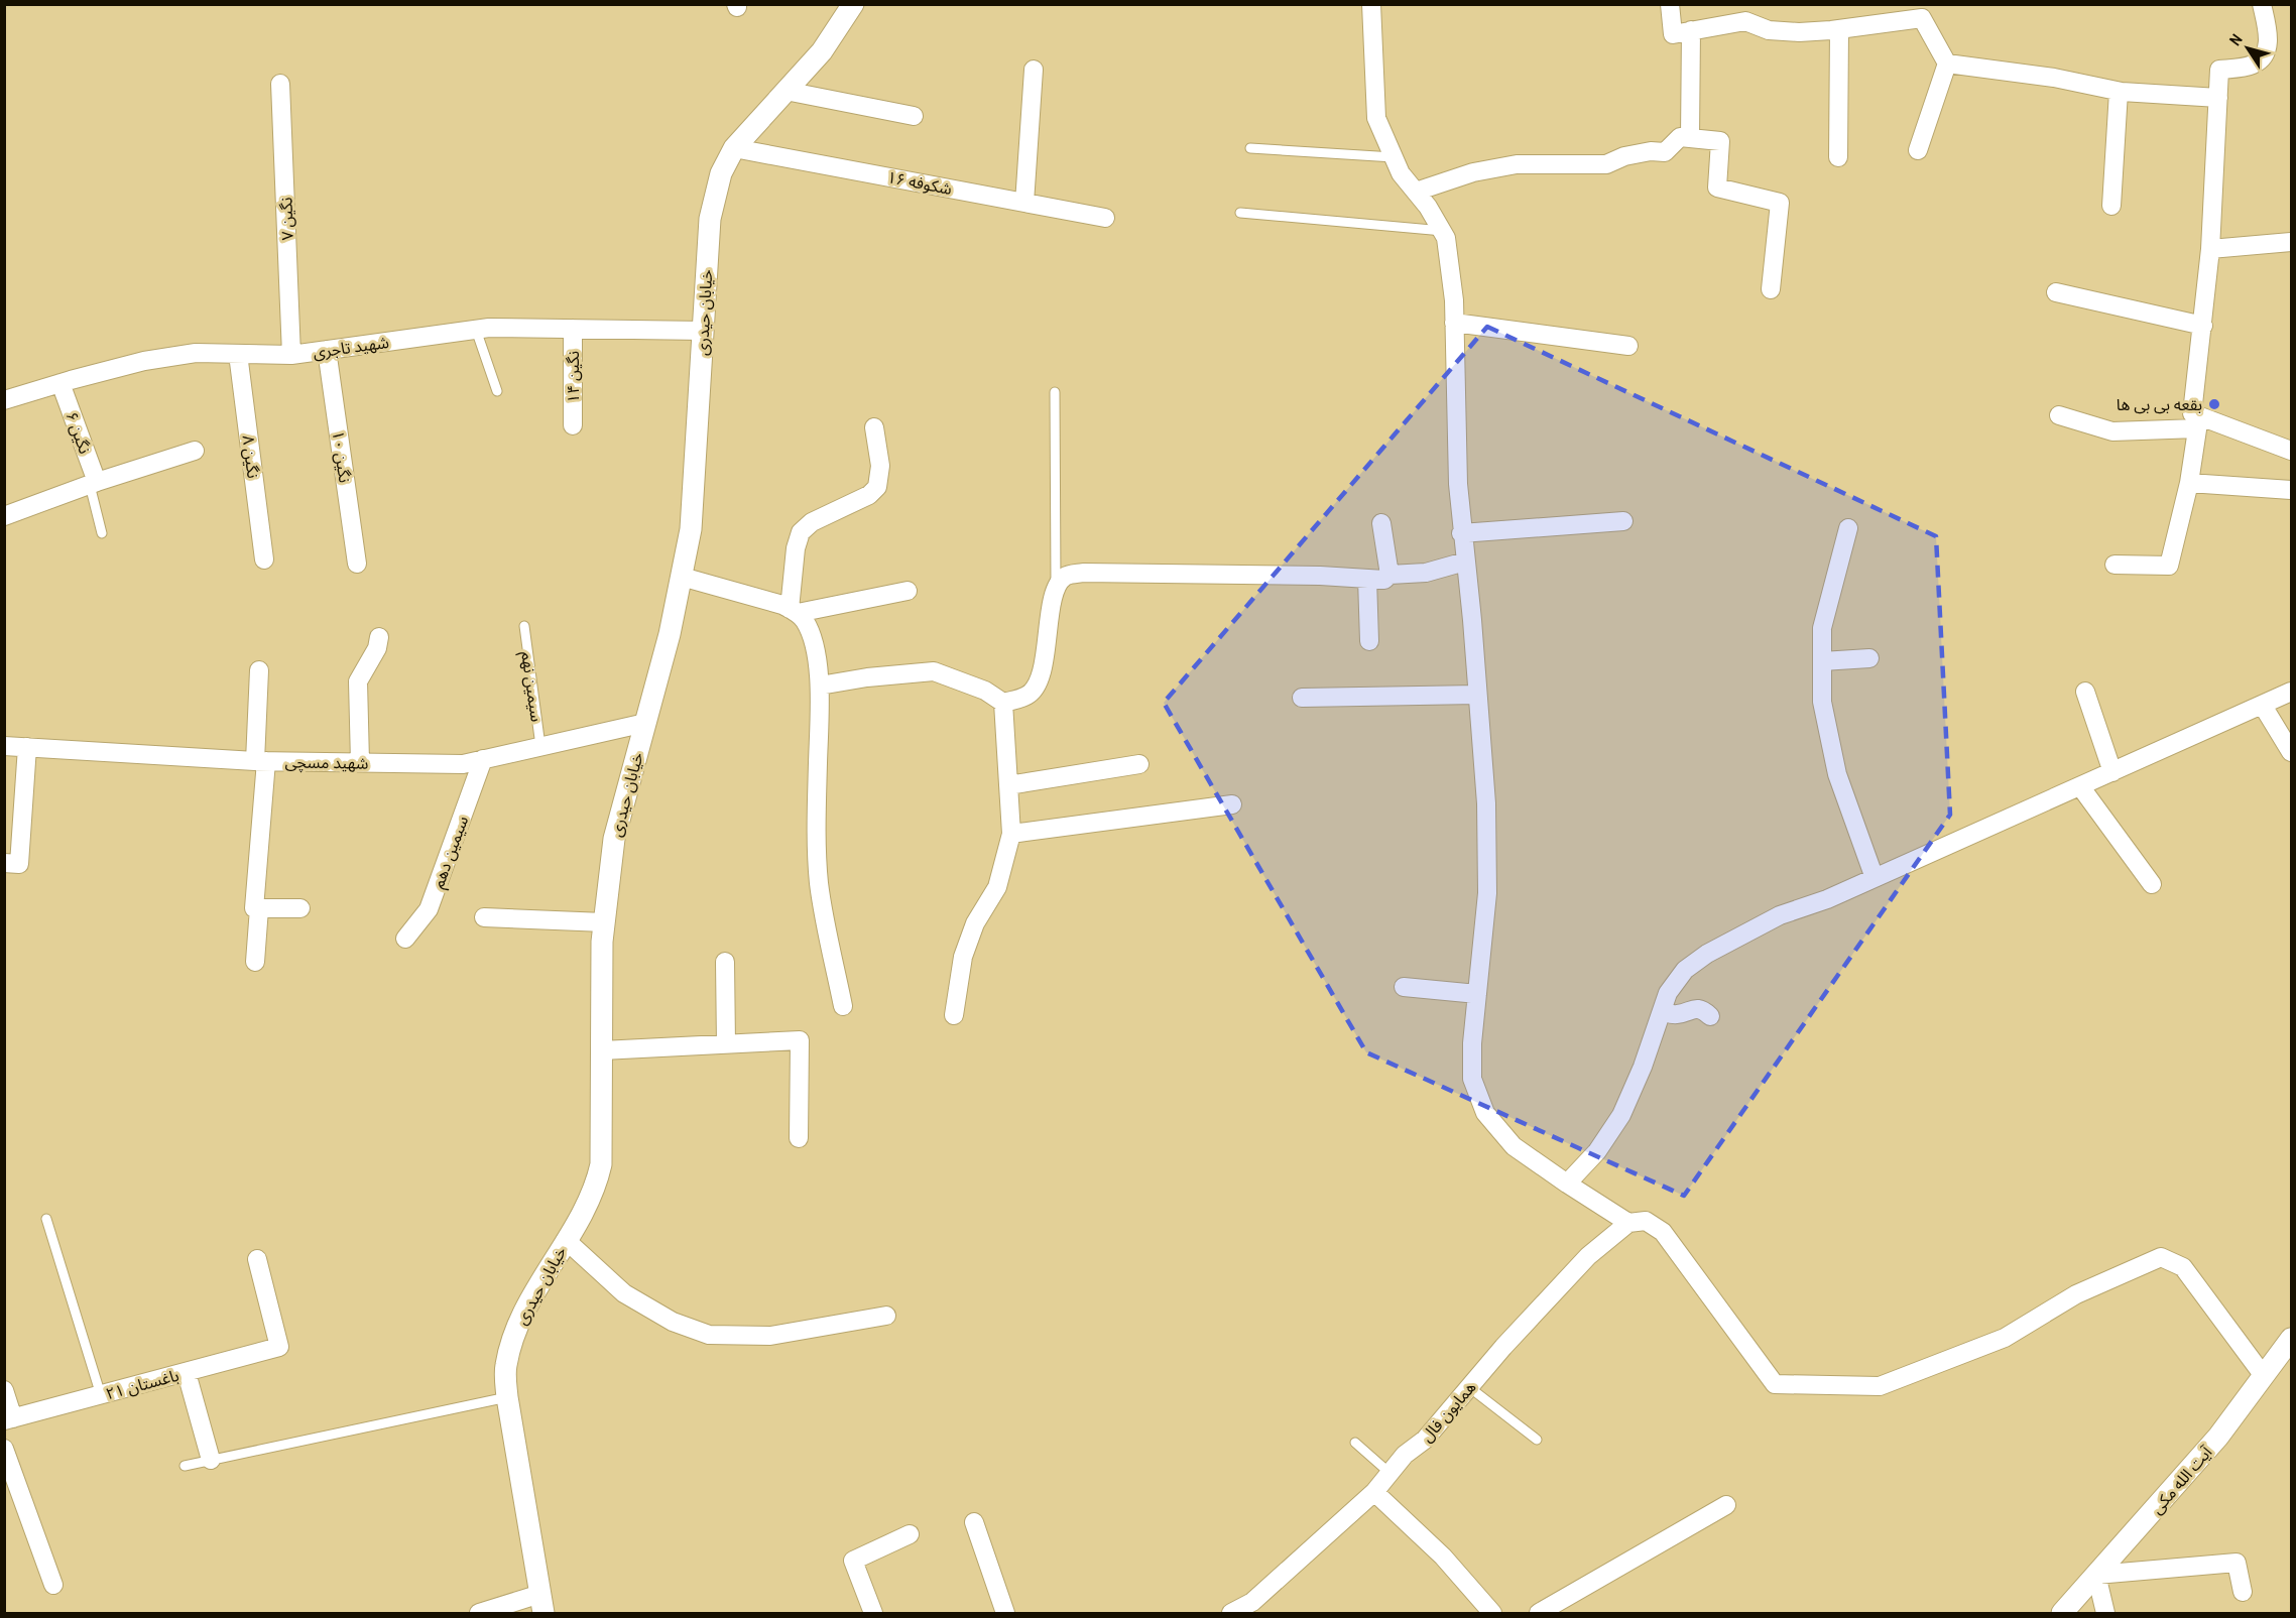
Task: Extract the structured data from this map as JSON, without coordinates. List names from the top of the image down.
{
  "streets": {
    "street": [
      "شکوفه ۱۶",
      "نگین ۷",
      "خیابان حیدری",
      "شهید تاجری",
      "نگین ۱۴",
      "نگین ۶",
      "نگین ۸",
      "نگین ۱۰",
      "شهید مسچی",
      "سیمین دهم",
      "باغستان ۲۱",
      "همایون فال",
      "آیت الله مکی"
    ],
    "lane": ["سیمین نهم"]
  },
  "crossings": [
    ["شکوفه ۱۶", "خیابان حیدری"],
    ["نگین ۷", "شهید تاجری"],
    ["خیابان حیدری", "شهید تاجری"],
    ["خیابان حیدری", "شهید مسچی"],
    ["شهید تاجری", "نگین ۱۴"],
    ["شهید تاجری", "نگین ۶"],
    ["شهید تاجری", "نگین ۸"],
    ["شهید تاجری", "نگین ۱۰"],
    ["سیمین نهم", "شهید مسچی"],
    ["شهید مسچی", "سیمین دهم"]
  ],
  "places": ["بقعه بی بی ها"],
  "north": "top left"
}
